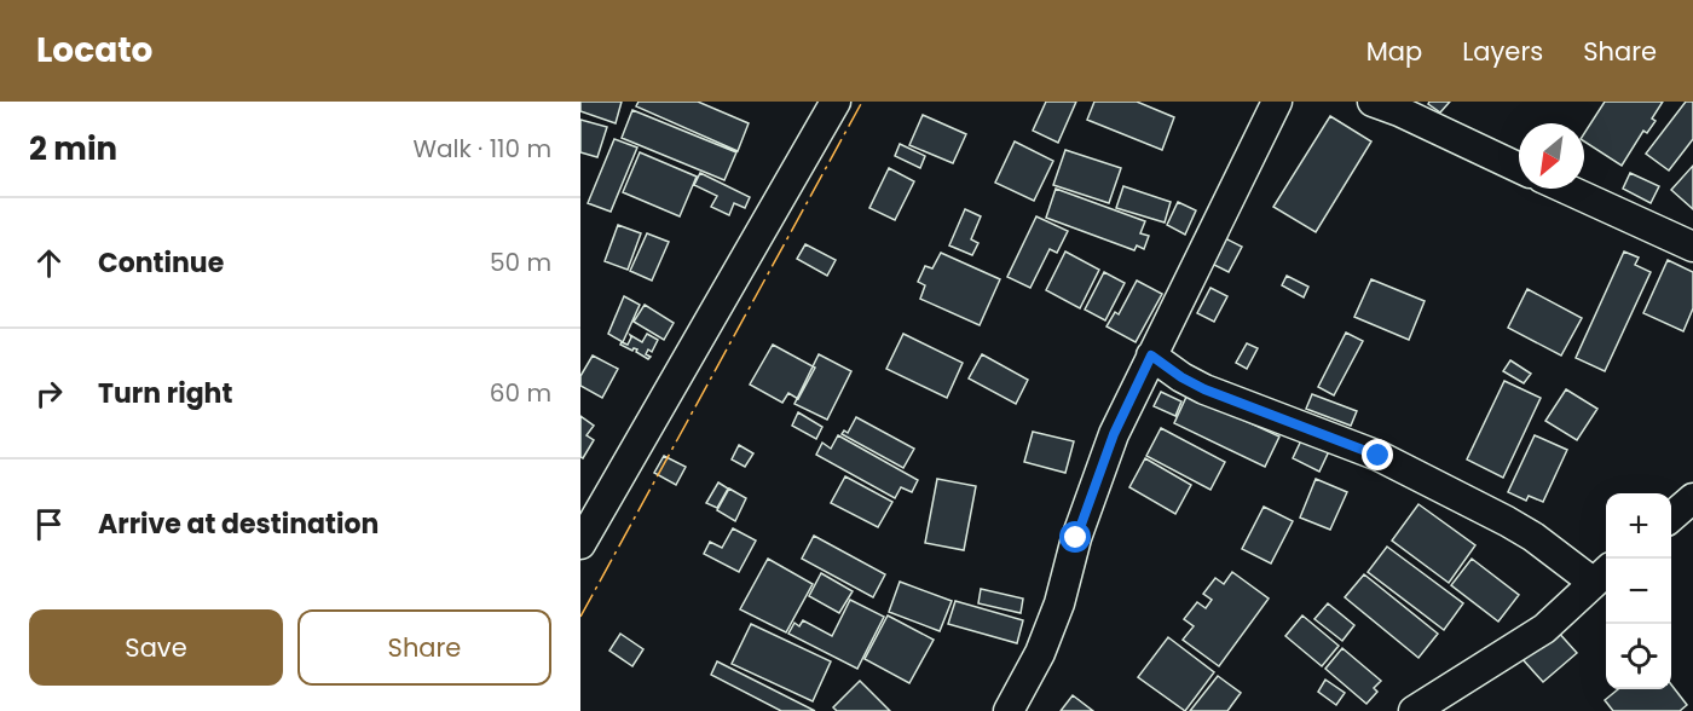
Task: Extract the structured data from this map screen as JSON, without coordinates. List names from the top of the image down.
{
  "north": "bottom left",
  "page": {
    "header": "Locato",
    "nav": ["Map", "Layers", "Share"],
    "heading": ["2 min", "Walk · 110 m"],
    "list": [
      ["Continue", "50 m"],
      ["Turn right", "60 m"],
      "Arrive at destination"
    ],
    "map_buttons": ["+", "−"],
    "buttons": ["Save", "Share"]
  }
}
